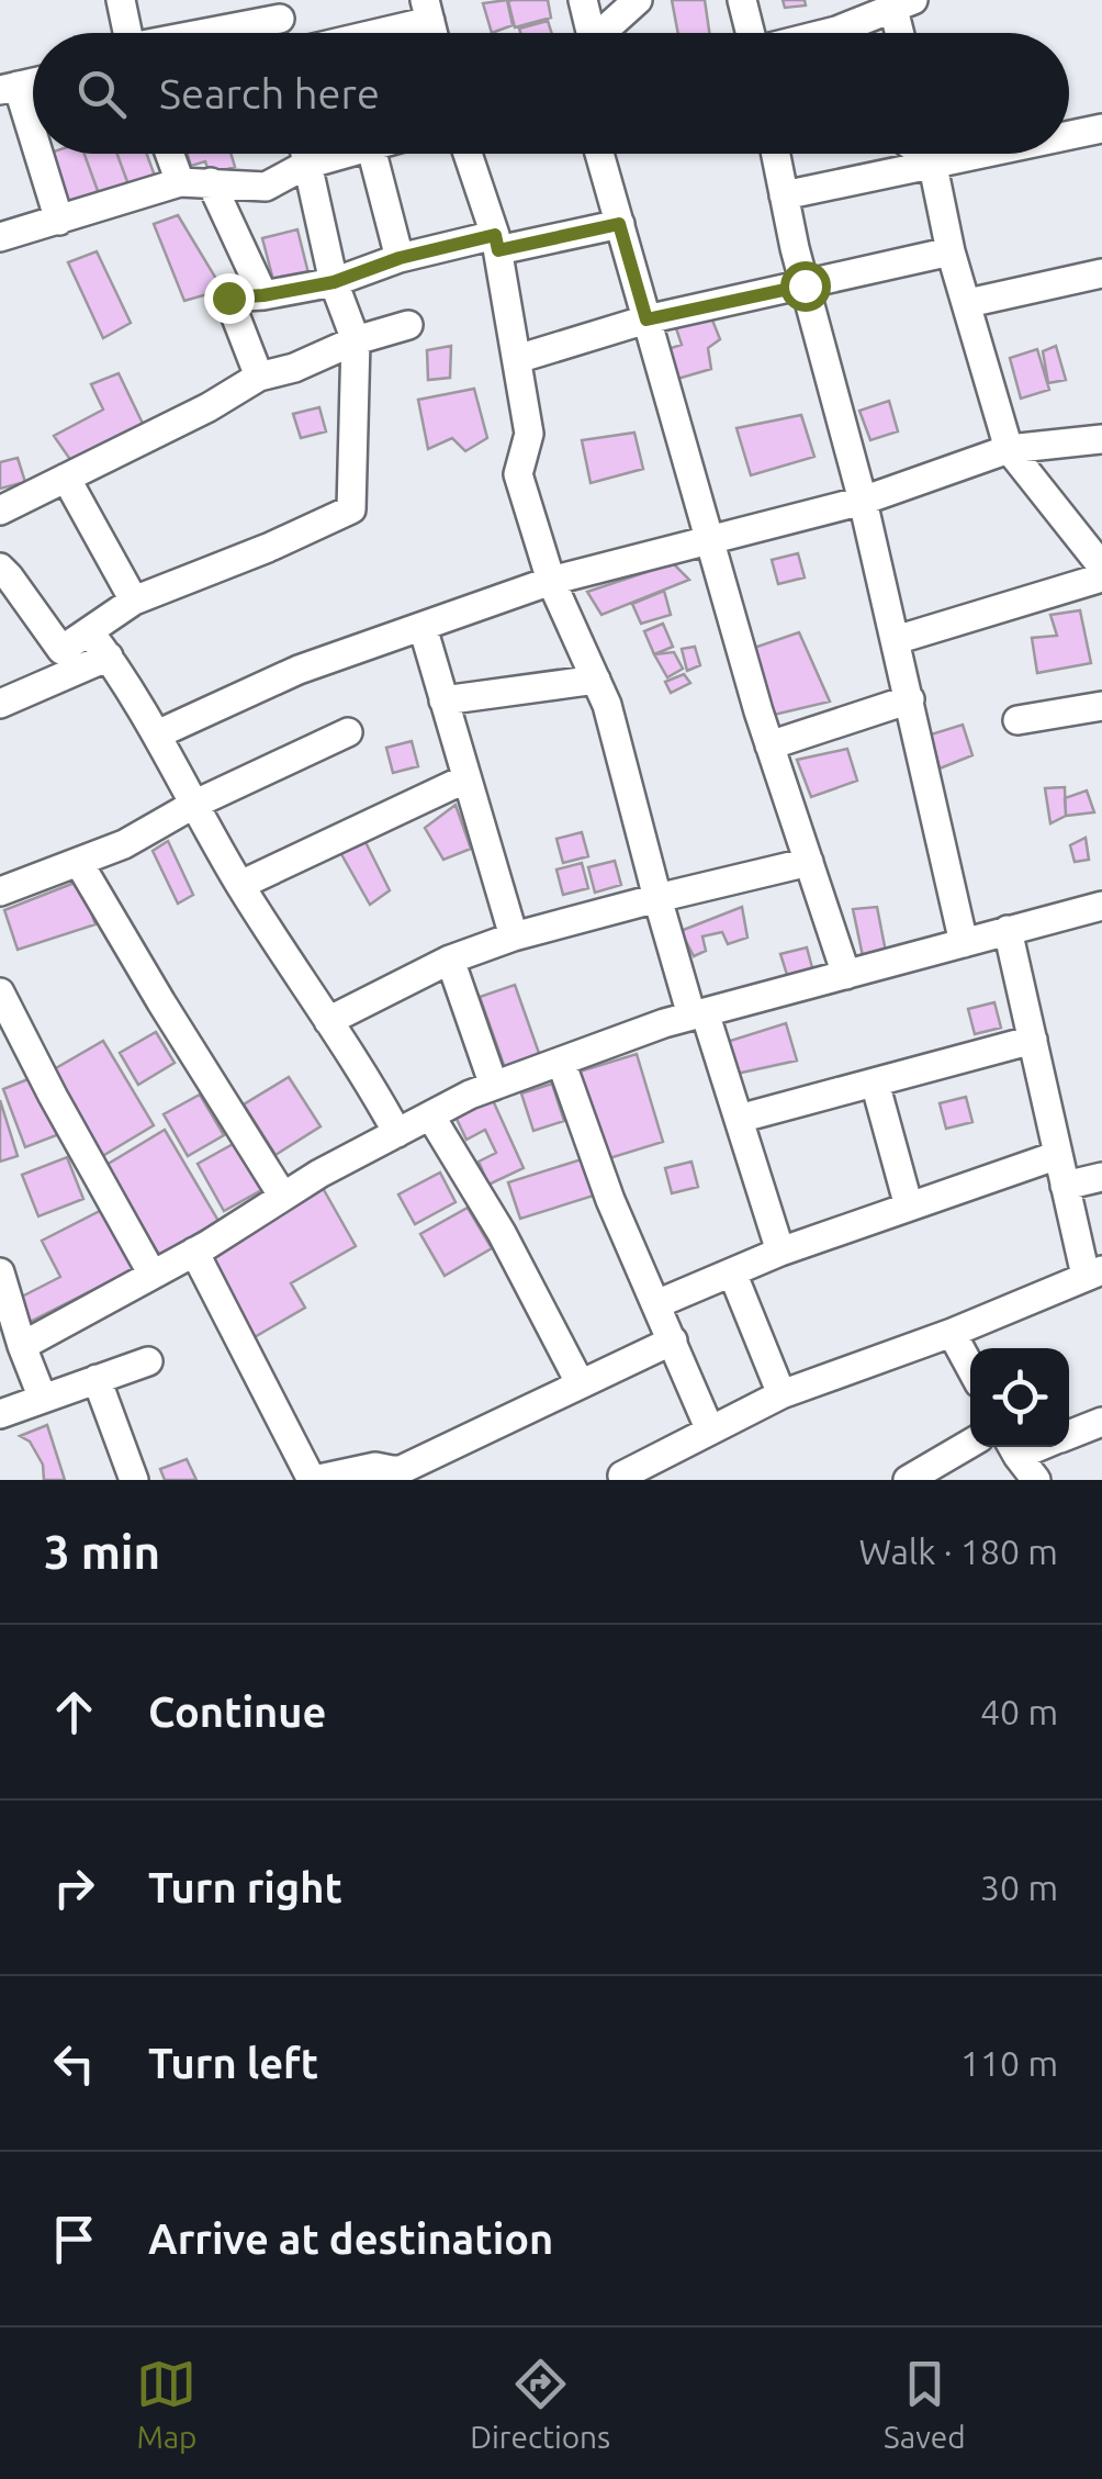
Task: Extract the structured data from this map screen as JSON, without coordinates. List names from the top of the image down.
{
  "page": {
    "search": "Search here",
    "heading": ["3 min", "Walk · 180 m"],
    "list": [
      ["Continue", "40 m"],
      ["Turn right", "30 m"],
      ["Turn left", "110 m"],
      "Arrive at destination"
    ],
    "nav": ["Map", "Directions", "Saved"]
  }
}
